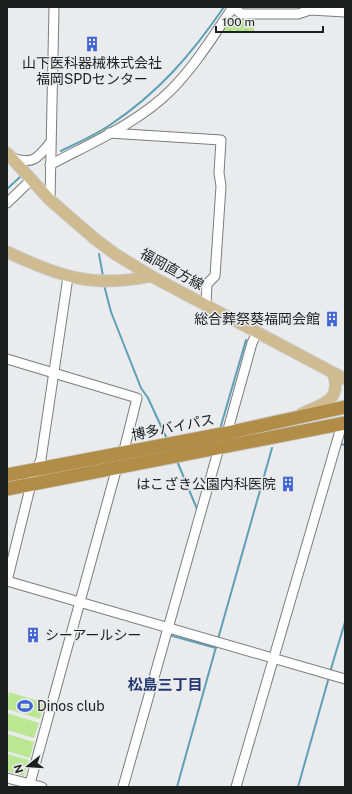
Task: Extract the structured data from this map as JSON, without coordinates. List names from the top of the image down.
{
  "streets": {
    "highway": ["博多バイパス"],
    "main road": ["福岡直方線"]
  },
  "districts": ["松島三丁目"],
  "places": {
    "building": [
      "山下医科器械株式会社 福岡SPDセンター",
      "総合葬祭葵福岡会館",
      "はこざき公園内科医院",
      "シーアールシー"
    ],
    "sports": ["Dinos club"]
  },
  "scale_bar": "100 m",
  "north": "left"
}
